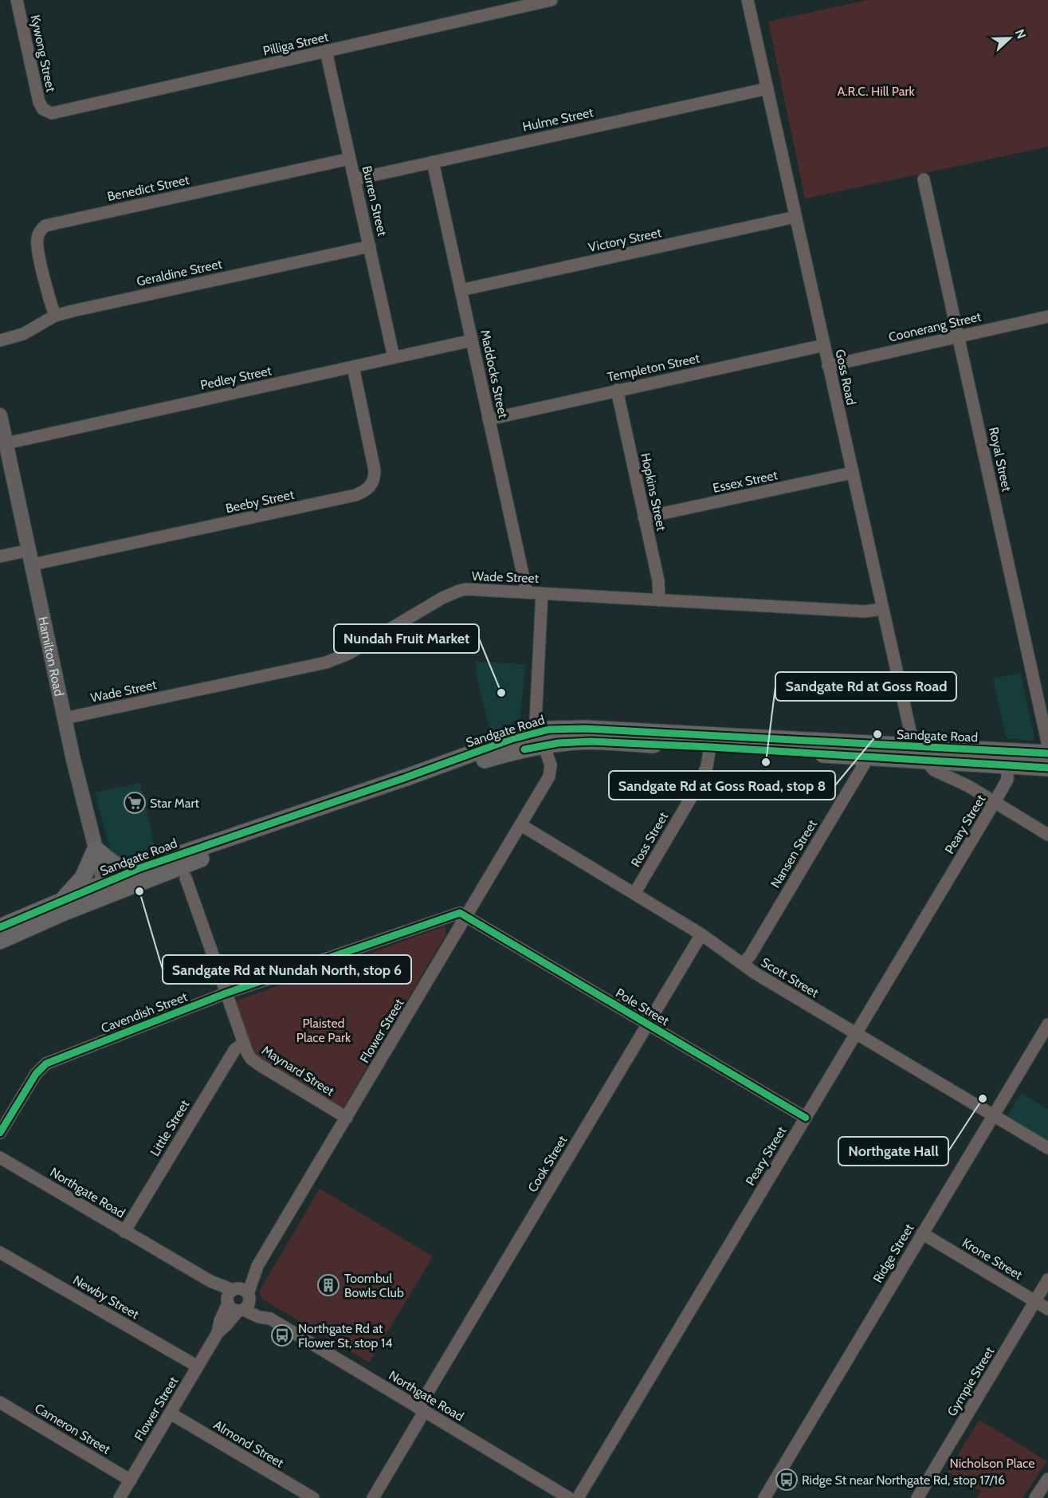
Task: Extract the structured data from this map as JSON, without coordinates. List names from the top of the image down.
{
  "streets": {
    "highway": ["Sandgate Road"],
    "main road": ["Hamilton Road"],
    "street": [
      "Pilliga Street",
      "Kywong Street",
      "Hulme Street",
      "Benedict Street",
      "Burren Street",
      "Victory Street",
      "Geraldine Street",
      "Coonerang Street",
      "Templeton Street",
      "Maddocks Street",
      "Goss Road",
      "Pedley Street",
      "Royal Street",
      "Essex Street",
      "Hopkins Street",
      "Beeby Street",
      "Wade Street",
      "Peary Street",
      "Ross Street",
      "Nansen Street",
      "Scott Street",
      "Pole Street",
      "Cavendish Street",
      "Flower Street",
      "Maynard Street",
      "Little Street",
      "Cook Street",
      "Northgate Road",
      "Ridge Street",
      "Krone Street",
      "Newby Street",
      "Gympie Street",
      "Cameron Street",
      "Almond Street"
    ]
  },
  "crossings": [
    ["Pilliga Street", "Kywong Street"],
    ["Pilliga Street", "Burren Street"],
    ["Hulme Street", "Burren Street"],
    ["Hulme Street", "Maddocks Street"],
    ["Hulme Street", "Goss Road"],
    ["Benedict Street", "Burren Street"],
    ["Benedict Street", "Geraldine Street"],
    ["Burren Street", "Geraldine Street"],
    ["Burren Street", "Pedley Street"],
    ["Victory Street", "Maddocks Street"],
    ["Victory Street", "Goss Road"],
    ["Coonerang Street", "Goss Road"],
    ["Coonerang Street", "Royal Street"],
    ["Templeton Street", "Maddocks Street"],
    ["Templeton Street", "Goss Road"],
    ["Templeton Street", "Hopkins Street"],
    ["Maddocks Street", "Pedley Street"],
    ["Maddocks Street", "Wade Street"],
    ["Goss Road", "Essex Street"],
    ["Goss Road", "Wade Street"],
    ["Goss Road", "Sandgate Road"],
    ["Pedley Street", "Beeby Street"],
    ["Pedley Street", "Hamilton Road"],
    ["Essex Street", "Hopkins Street"],
    ["Hopkins Street", "Wade Street"],
    ["Beeby Street", "Hamilton Road"],
    ["Wade Street", "Hamilton Road"],
    ["Hamilton Road", "Sandgate Road"],
    ["Sandgate Road", "Peary Street"],
    ["Sandgate Road", "Ross Street"],
    ["Sandgate Road", "Nansen Street"],
    ["Sandgate Road", "Flower Street"],
    ["Peary Street", "Scott Street"],
    ["Peary Street", "Pole Street"],
    ["Ross Street", "Scott Street"],
    ["Nansen Street", "Scott Street"],
    ["Scott Street", "Flower Street"],
    ["Scott Street", "Cook Street"],
    ["Scott Street", "Ridge Street"],
    ["Pole Street", "Cavendish Street"],
    ["Pole Street", "Flower Street"],
    ["Pole Street", "Cook Street"],
    ["Cavendish Street", "Flower Street"],
    ["Cavendish Street", "Maynard Street"],
    ["Flower Street", "Maynard Street"],
    ["Flower Street", "Northgate Road"],
    ["Flower Street", "Newby Street"],
    ["Flower Street", "Cameron Street"],
    ["Flower Street", "Almond Street"],
    ["Maynard Street", "Little Street"],
    ["Little Street", "Northgate Road"],
    ["Cook Street", "Northgate Road"],
    ["Ridge Street", "Krone Street"],
    ["Krone Street", "Gympie Street"]
  ],
  "parks": ["A.R.C. Hill Park", "Plaisted Place Park", "Nicholson Place"],
  "places": {
    "other": [
      "Nundah Fruit Market",
      "Sandgate Rd at Goss Road, stop 8",
      "Sandgate Rd at Goss Road",
      "Sandgate Rd at Nundah North, stop 6",
      "Northgate Hall"
    ],
    "supermarket": ["Star Mart"],
    "building": ["Toombul Bowls Club"],
    "bus stop": ["Northgate Rd at Flower St, stop 14", "Ridge St near Northgate Rd, stop 17/16"]
  },
  "north": "right"
}
